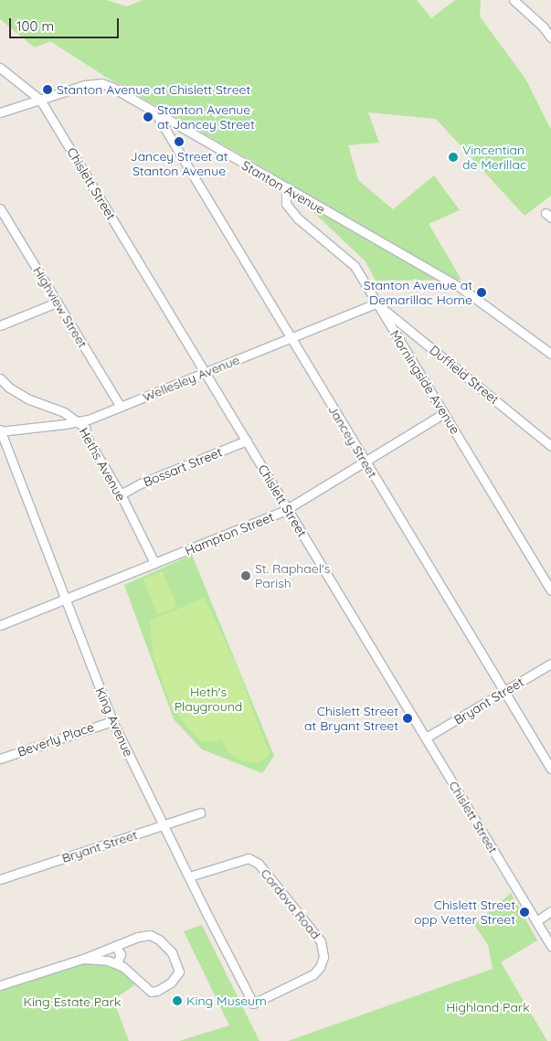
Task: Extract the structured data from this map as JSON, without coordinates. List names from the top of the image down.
{
  "streets": {
    "street": [
      "Chislett Street",
      "Stanton Avenue",
      "Highview Street",
      "Duffield Street",
      "Wellesley Avenue",
      "Morningside Avenue",
      "Jancey Street",
      "Heths Avenue",
      "Bossart Street",
      "Hampton Street",
      "Bryant Street",
      "King Avenue",
      "Beverly Place",
      "Cordova Road"
    ]
  },
  "crossings": [
    ["Chislett Street", "Stanton Avenue"],
    ["Chislett Street", "Wellesley Avenue"],
    ["Chislett Street", "Bossart Street"],
    ["Chislett Street", "Hampton Street"],
    ["Chislett Street", "Bryant Street"],
    ["Stanton Avenue", "Morningside Avenue"],
    ["Stanton Avenue", "Jancey Street"],
    ["Highview Street", "Wellesley Avenue"],
    ["Duffield Street", "Wellesley Avenue"],
    ["Duffield Street", "Morningside Avenue"],
    ["Wellesley Avenue", "Morningside Avenue"],
    ["Wellesley Avenue", "Jancey Street"],
    ["Wellesley Avenue", "Heths Avenue"],
    ["Wellesley Avenue", "King Avenue"],
    ["Morningside Avenue", "Hampton Street"],
    ["Jancey Street", "Hampton Street"],
    ["Jancey Street", "Bryant Street"],
    ["Heths Avenue", "Bossart Street"],
    ["Heths Avenue", "Hampton Street"],
    ["Hampton Street", "King Avenue"],
    ["Bryant Street", "King Avenue"],
    ["King Avenue", "Beverly Place"],
    ["King Avenue", "Cordova Road"]
  ],
  "parks": ["Heth's Playground", "King Estate Park", "Highland Park"],
  "places": [
    "Stanton Avenue at Chislett Street",
    "Stanton Avenue at Jancey Street",
    "Jancey Street at Stanton Avenue",
    "Vincentian de Merillac",
    "Stanton Avenue at Demarillac Home",
    "St. Raphael's Parish",
    "Chislett Street at Bryant Street",
    "Chislett Street opp Vetter Street",
    "King Museum"
  ],
  "scale_bar": "100 m"
}
